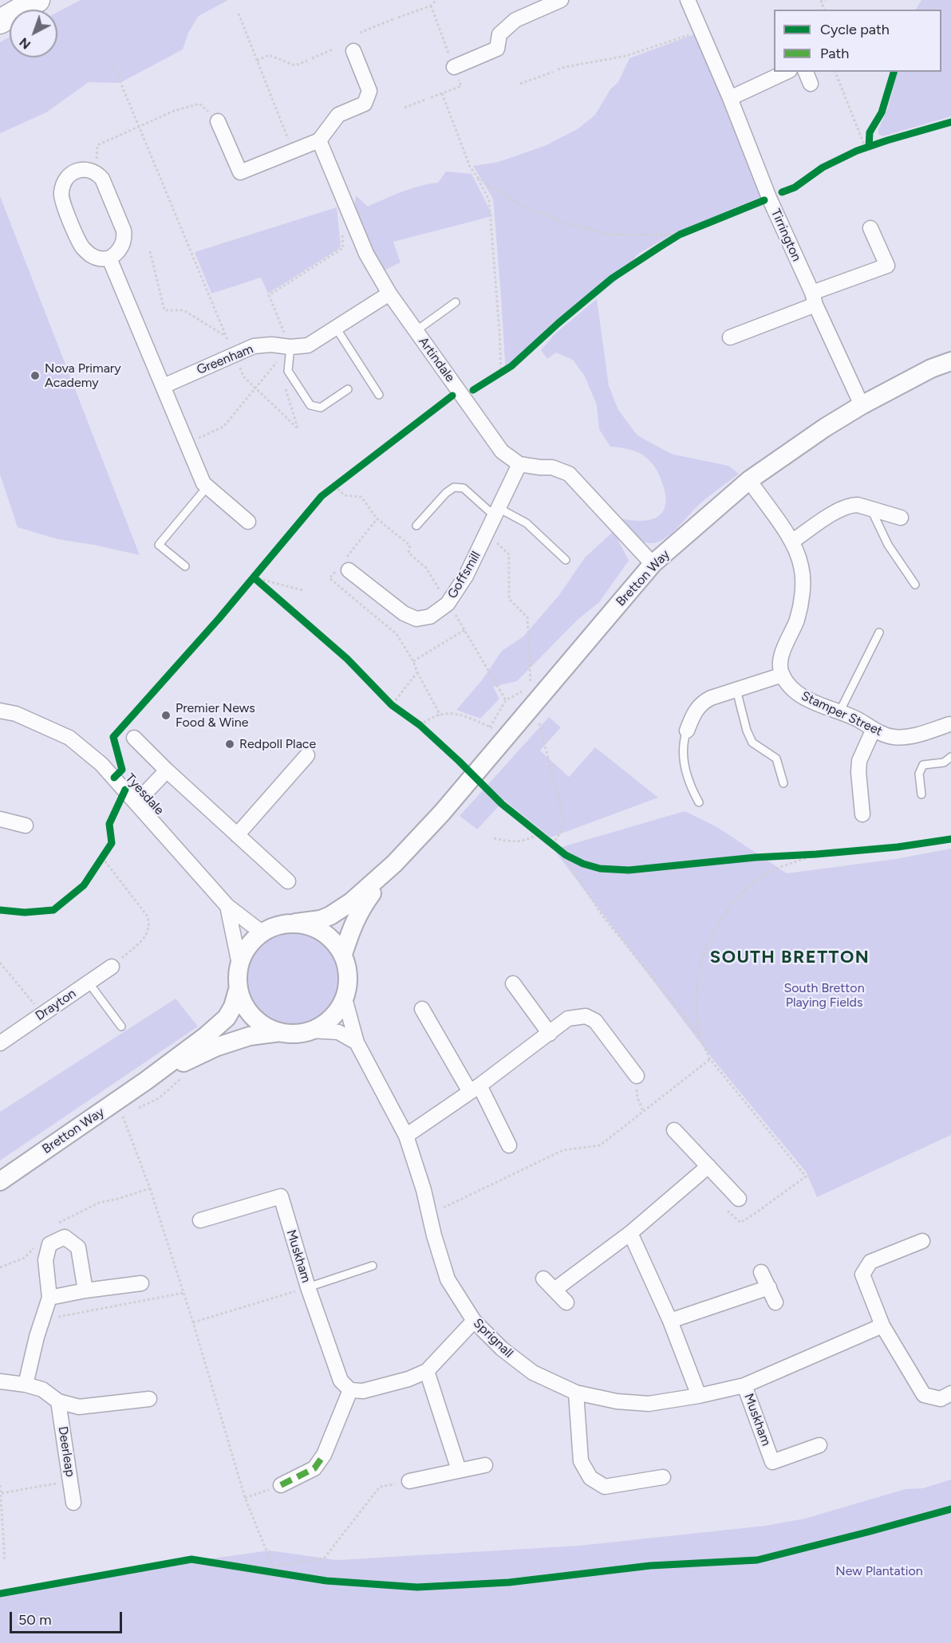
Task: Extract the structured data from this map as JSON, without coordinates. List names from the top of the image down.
{
  "streets": {
    "street": [
      "Tirrington",
      "Greenham",
      "Artindale",
      "Goffsmill",
      "Bretton Way",
      "Stamper Street",
      "Tyesdale",
      "Drayton",
      "Muskham",
      "Sprignall",
      "Deerleap"
    ]
  },
  "crossings": [
    ["Tirrington", "Bretton Way"],
    ["Greenham", "Artindale"],
    ["Artindale", "Goffsmill"],
    ["Bretton Way", "Tyesdale"],
    ["Bretton Way", "Sprignall"],
    ["Tyesdale", "Sprignall"],
    ["Muskham", "Sprignall"]
  ],
  "districts": ["SOUTH BRETTON"],
  "parks": ["South Bretton Playing Fields", "New Plantation"],
  "places": ["Nova Primary Academy", "Premier News Food & Wine", "Redpoll Place"],
  "legend": ["Cycle path", "Path"],
  "scale_bar": "50 m",
  "north": "bottom left"
}
